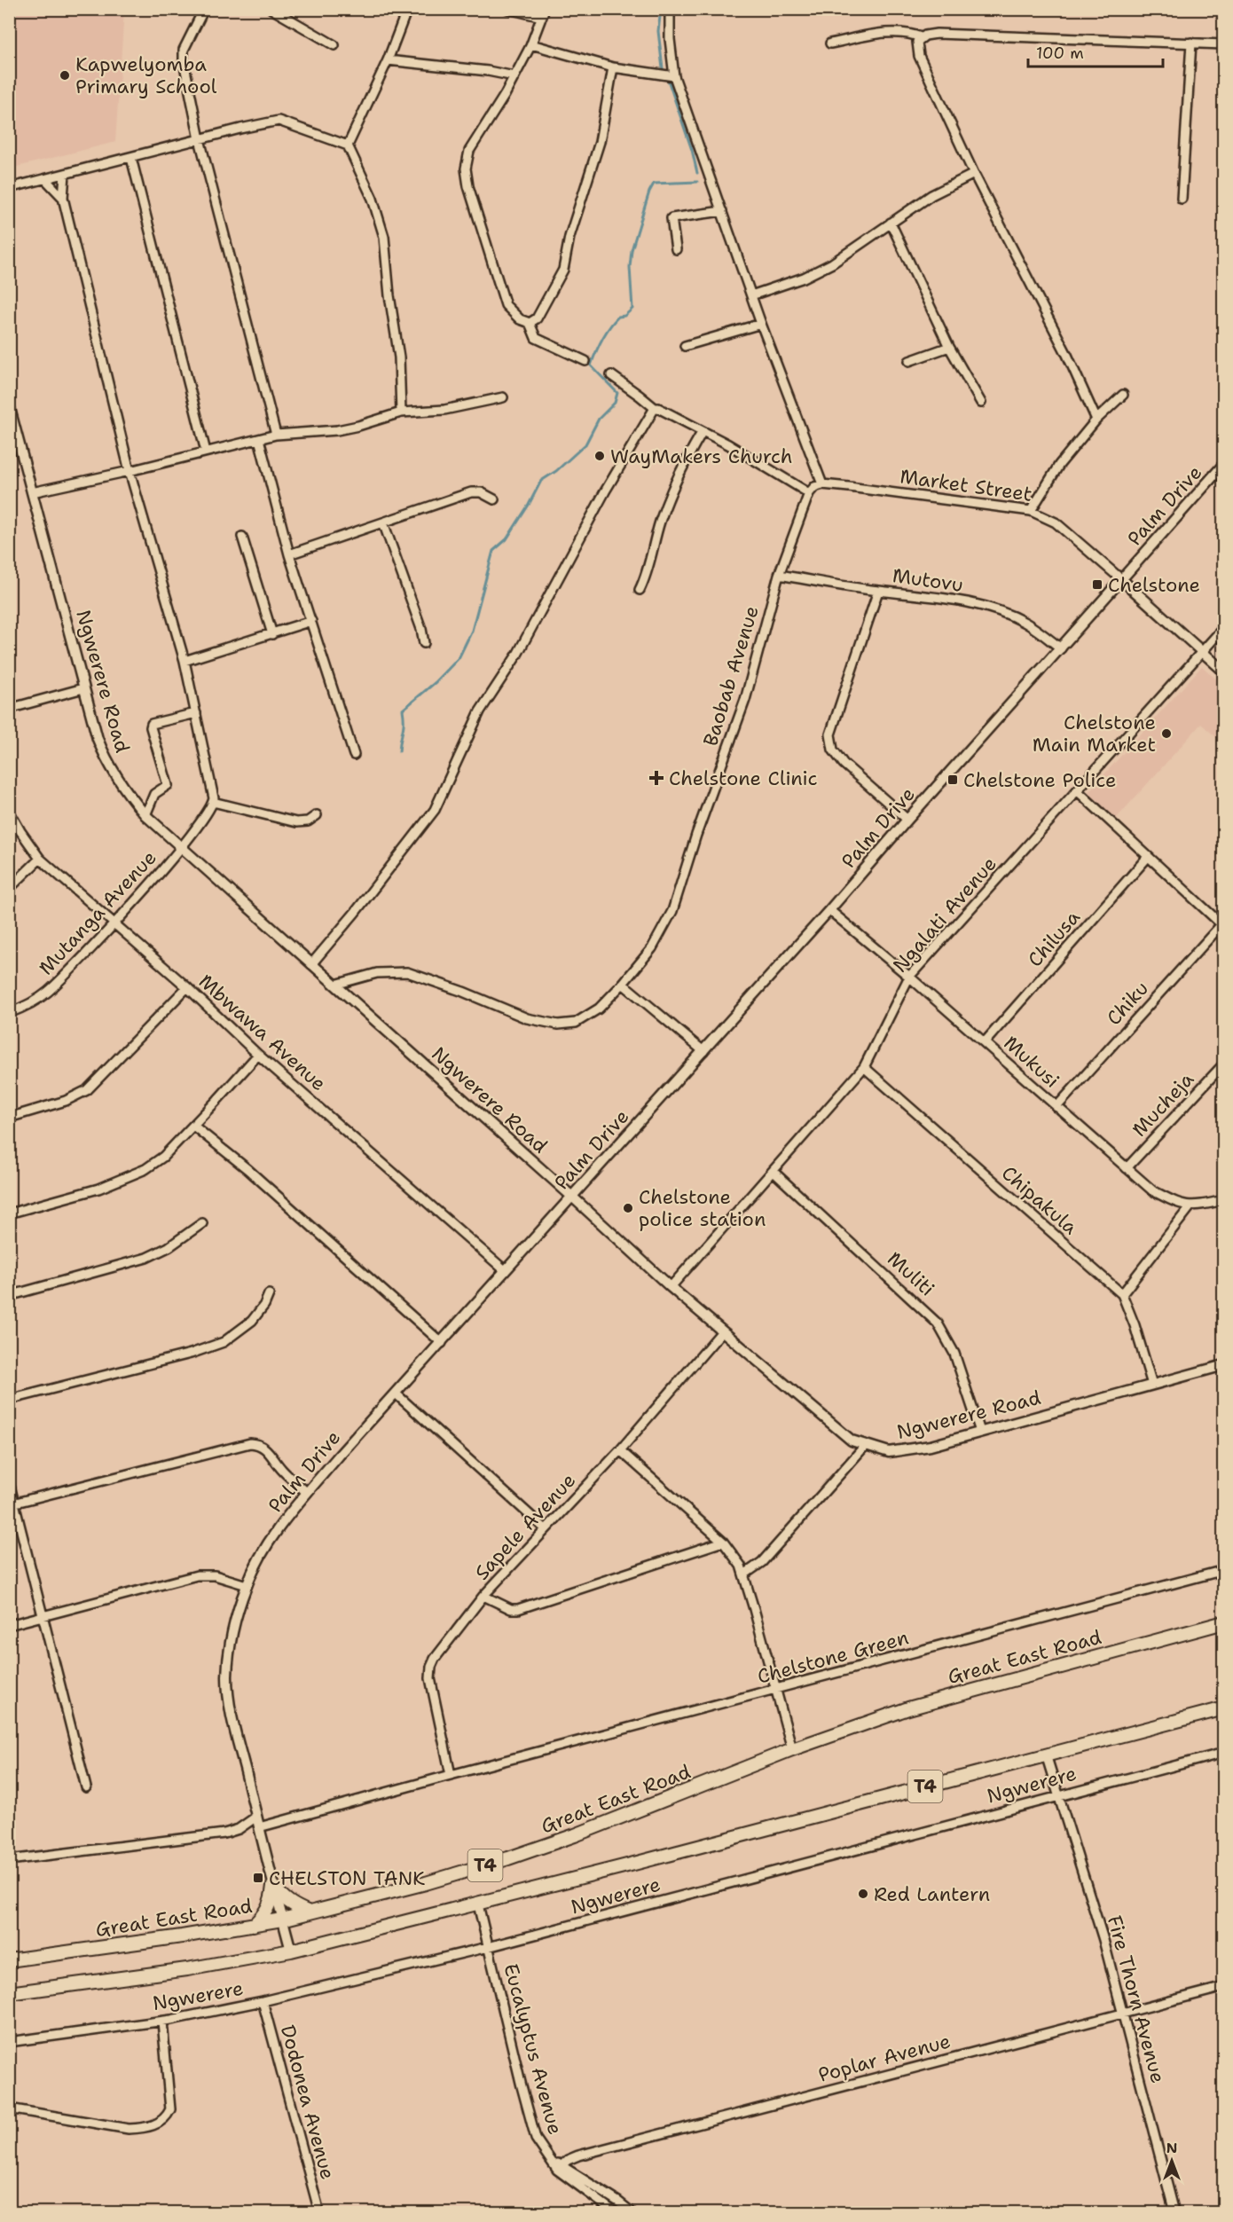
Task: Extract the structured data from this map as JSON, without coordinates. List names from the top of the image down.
{
  "streets": {
    "main road": ["Great East Road", "T4"],
    "street": [
      "Market Street",
      "Palm Drive",
      "Mutovu",
      "Baobab Avenue",
      "Ngwerere Road",
      "Mutanga Avenue",
      "Ngalati Avenue",
      "Chilusa",
      "Chiku",
      "Mbwawa Avenue",
      "Mukusi",
      "Mucheja",
      "Chipakula",
      "Muliti",
      "Sapele Avenue",
      "Chelstone Green",
      "Ngwerere",
      "Fire Thorn Avenue",
      "Eucalyptus Avenue",
      "Poplar Avenue",
      "Dodonea Avenue"
    ]
  },
  "crossings": [
    ["Market Street", "Palm Drive"],
    ["Market Street", "Ngalati Avenue"],
    ["Palm Drive", "Mutovu"],
    ["Palm Drive", "Ngwerere Road"],
    ["Palm Drive", "Mbwawa Avenue"],
    ["Palm Drive", "Mukusi"],
    ["Palm Drive", "Chelstone Green"],
    ["Palm Drive", "Great East Road"],
    ["Palm Drive", "T4"],
    ["Mutovu", "Baobab Avenue"],
    ["Baobab Avenue", "Ngwerere Road"],
    ["Ngwerere Road", "Mutanga Avenue"],
    ["Ngwerere Road", "Ngalati Avenue"],
    ["Ngwerere Road", "Chipakula"],
    ["Ngwerere Road", "Muliti"],
    ["Ngwerere Road", "Sapele Avenue"],
    ["Mutanga Avenue", "Mbwawa Avenue"],
    ["Ngalati Avenue", "Mukusi"],
    ["Ngalati Avenue", "Chipakula"],
    ["Ngalati Avenue", "Muliti"],
    ["Chilusa", "Mukusi"],
    ["Chiku", "Mukusi"],
    ["Mukusi", "Mucheja"],
    ["Sapele Avenue", "Chelstone Green"],
    ["Ngwerere", "Fire Thorn Avenue"],
    ["Ngwerere", "Eucalyptus Avenue"],
    ["Ngwerere", "Dodonea Avenue"],
    ["T4", "Fire Thorn Avenue"],
    ["T4", "Eucalyptus Avenue"],
    ["Fire Thorn Avenue", "Poplar Avenue"],
    ["Eucalyptus Avenue", "Poplar Avenue"]
  ],
  "places": {
    "other": [
      "Kapwelyomba Primary School",
      "WayMakers Church",
      "Chelstone Main Market",
      "Chelstone police station",
      "Red Lantern"
    ],
    "transit": ["Chelstone", "Chelstone Police", "CHELSTON TANK"],
    "health": ["Chelstone Clinic"]
  },
  "scale_bar": "100 m",
  "north": "top"
}
